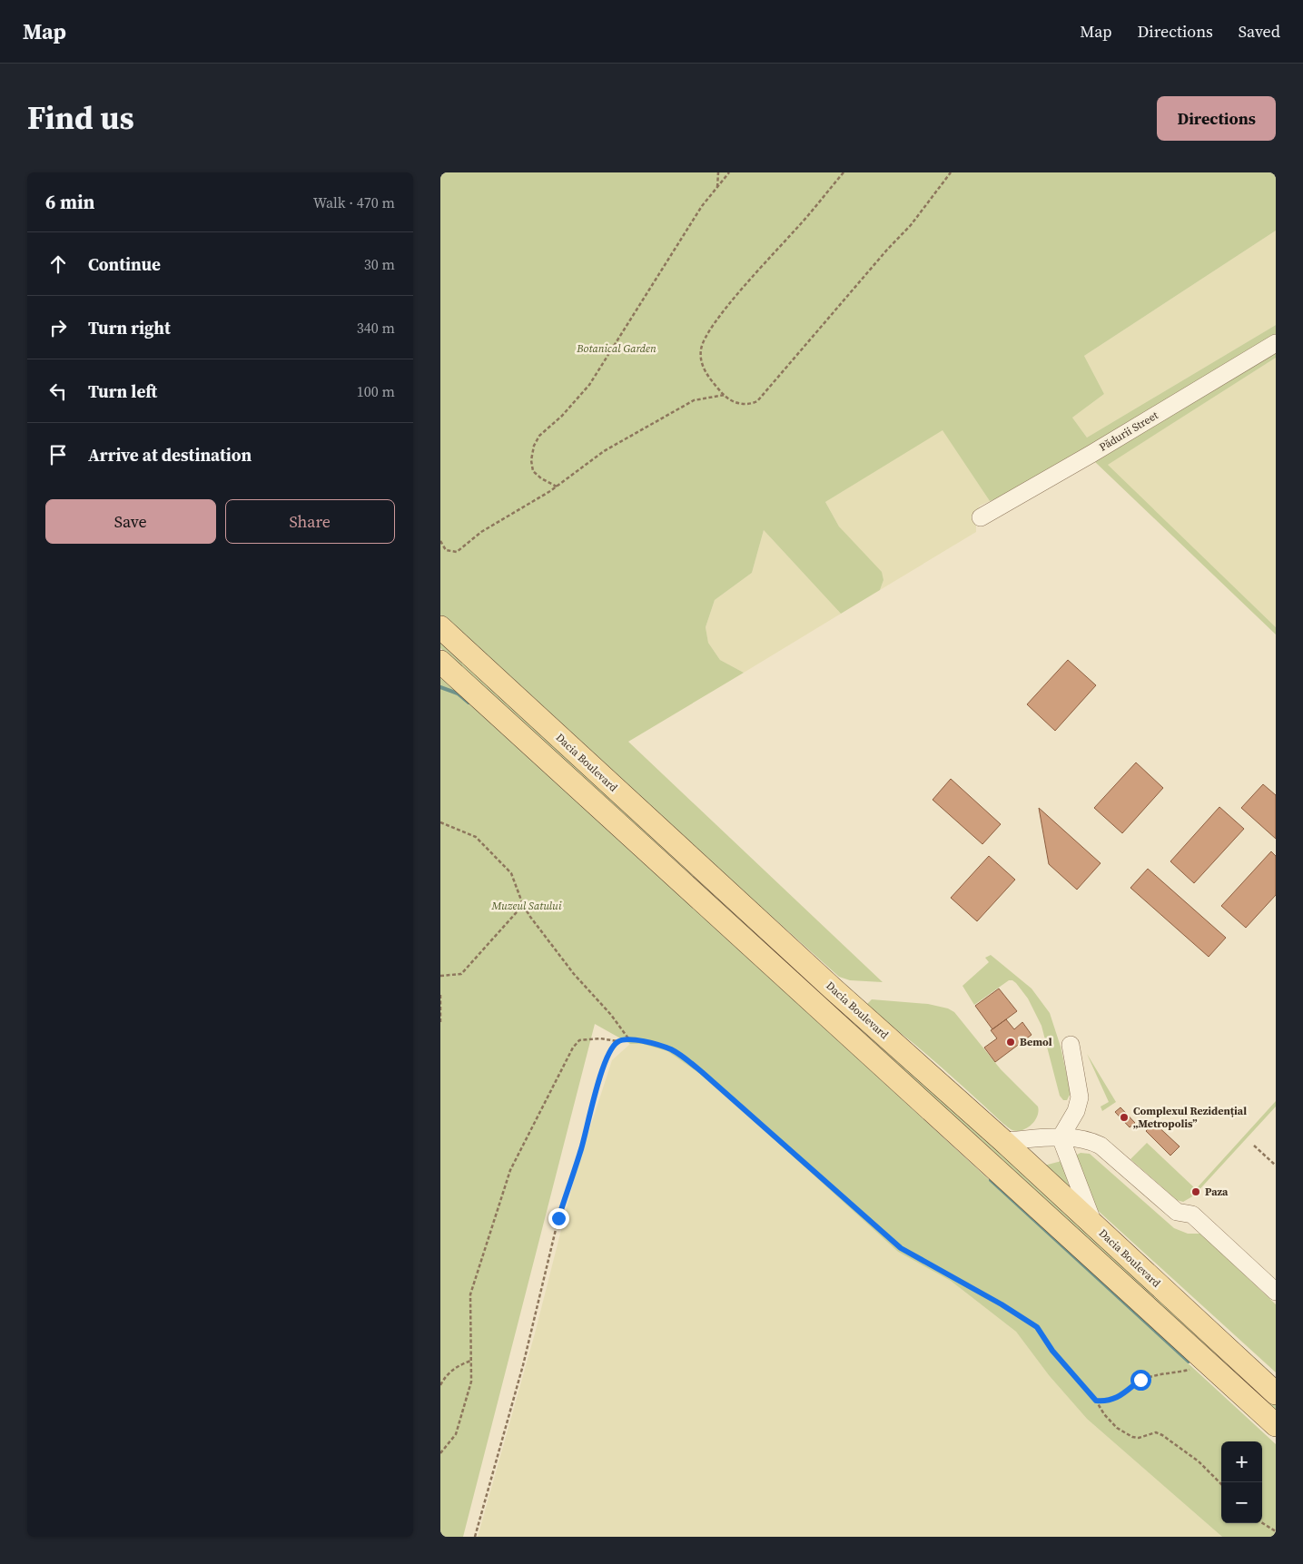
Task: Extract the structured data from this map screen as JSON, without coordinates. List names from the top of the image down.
{
  "streets": {
    "main road": ["Dacia Boulevard"],
    "street": ["Pădurii Street"]
  },
  "parks": ["Botanical Garden", "Muzeul Satului"],
  "places": ["Bemol", "Complexul Rezidențial „Metropolis”", "Paza"],
  "page": {
    "header": "Map",
    "nav": ["Map", "Directions", "Saved"],
    "title": "Find us",
    "buttons": [
      "Directions",
      ["Save", "Share"]
    ],
    "heading": ["6 min", "Walk · 470 m"],
    "list": [
      ["Continue", "30 m"],
      ["Turn right", "340 m"],
      ["Turn left", "100 m"],
      "Arrive at destination"
    ],
    "map_buttons": ["+", "−"]
  }
}
